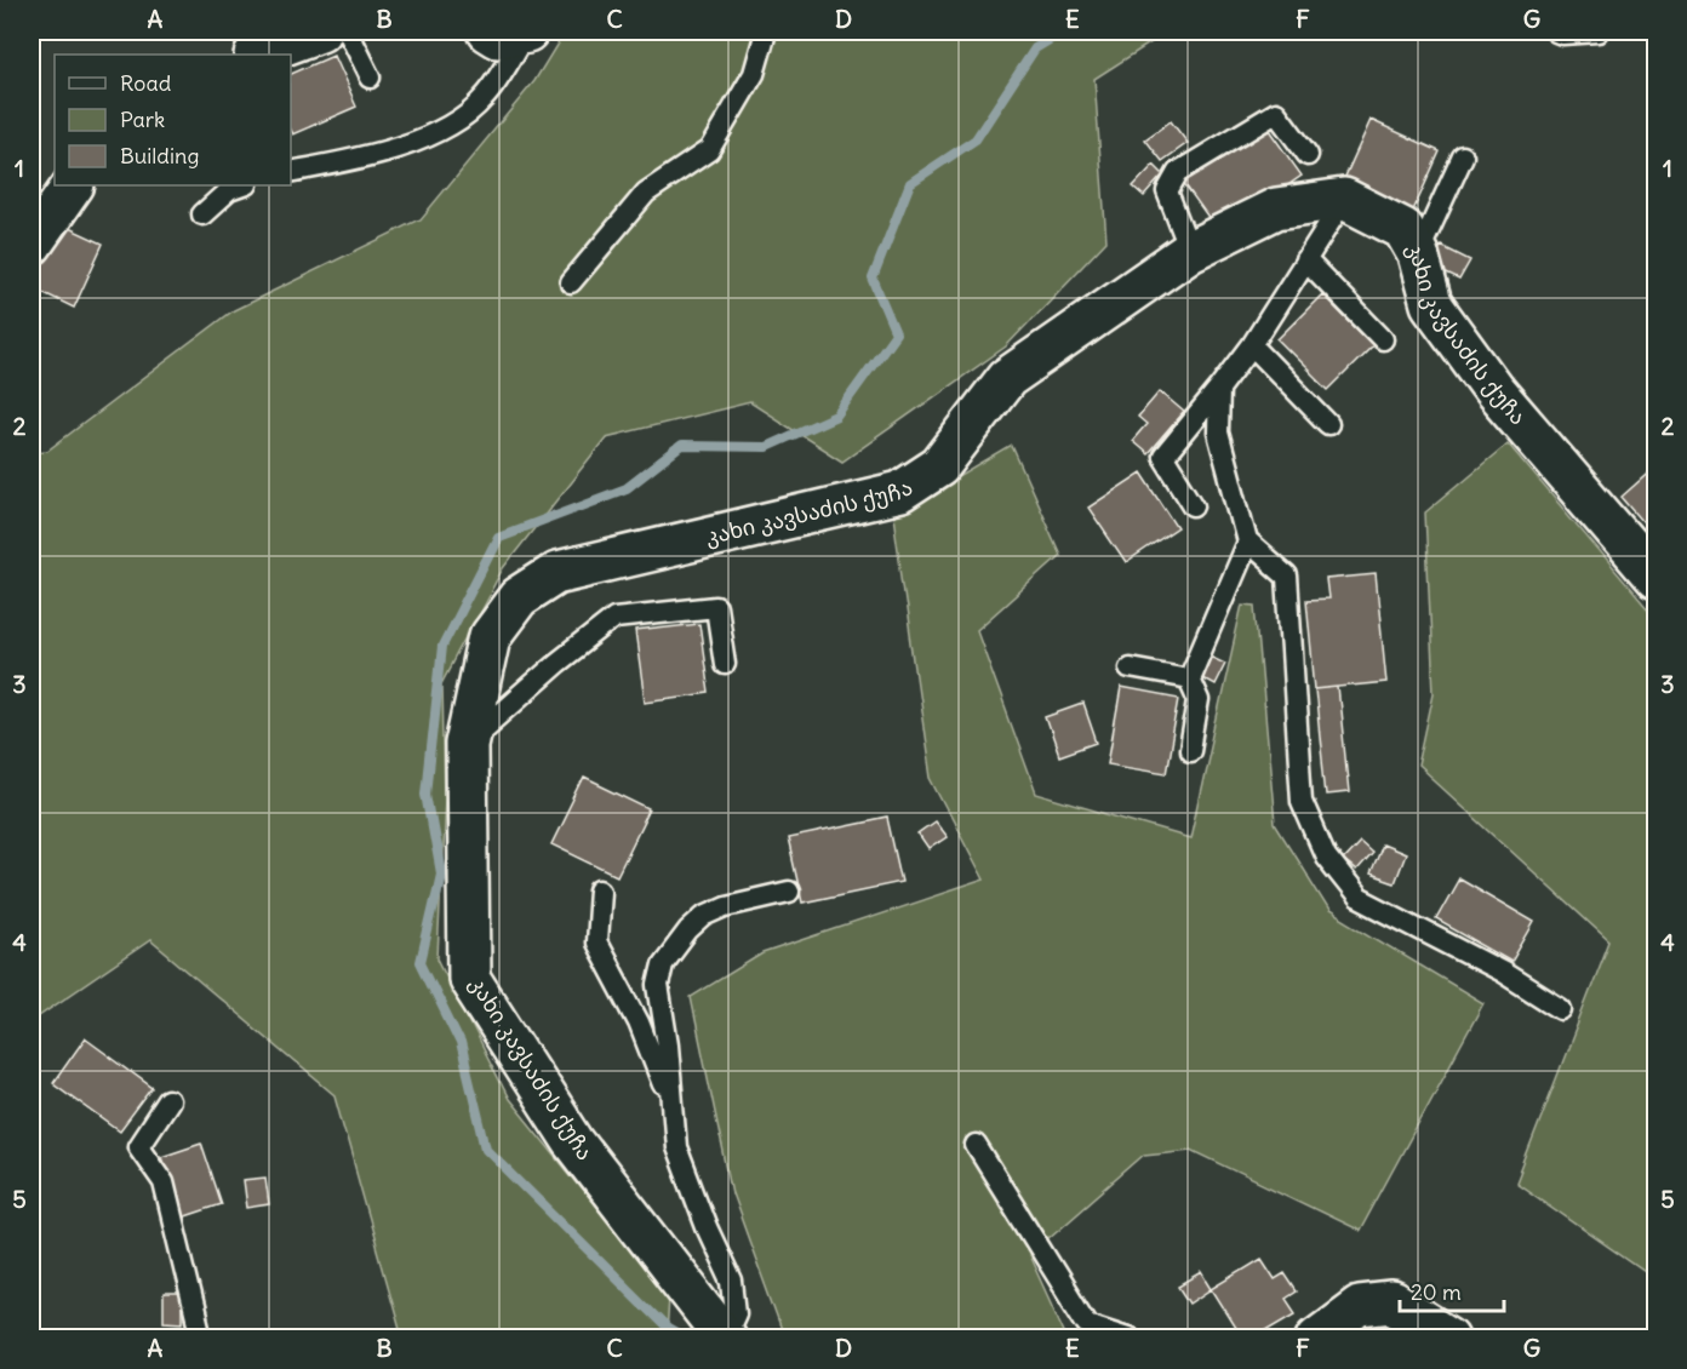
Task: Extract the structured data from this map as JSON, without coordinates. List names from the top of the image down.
{
  "streets": {
    "street": ["კახი კავსაძის ქუჩა"]
  },
  "legend": ["Road", "Park", "Building"],
  "scale_bar": "20 m",
  "grid": {
    "columns": [
      "A",
      "B",
      "C",
      "D",
      "E",
      "F",
      "G"
    ],
    "rows": [
      "1",
      "2",
      "3",
      "4",
      "5"
    ]
  }
}
